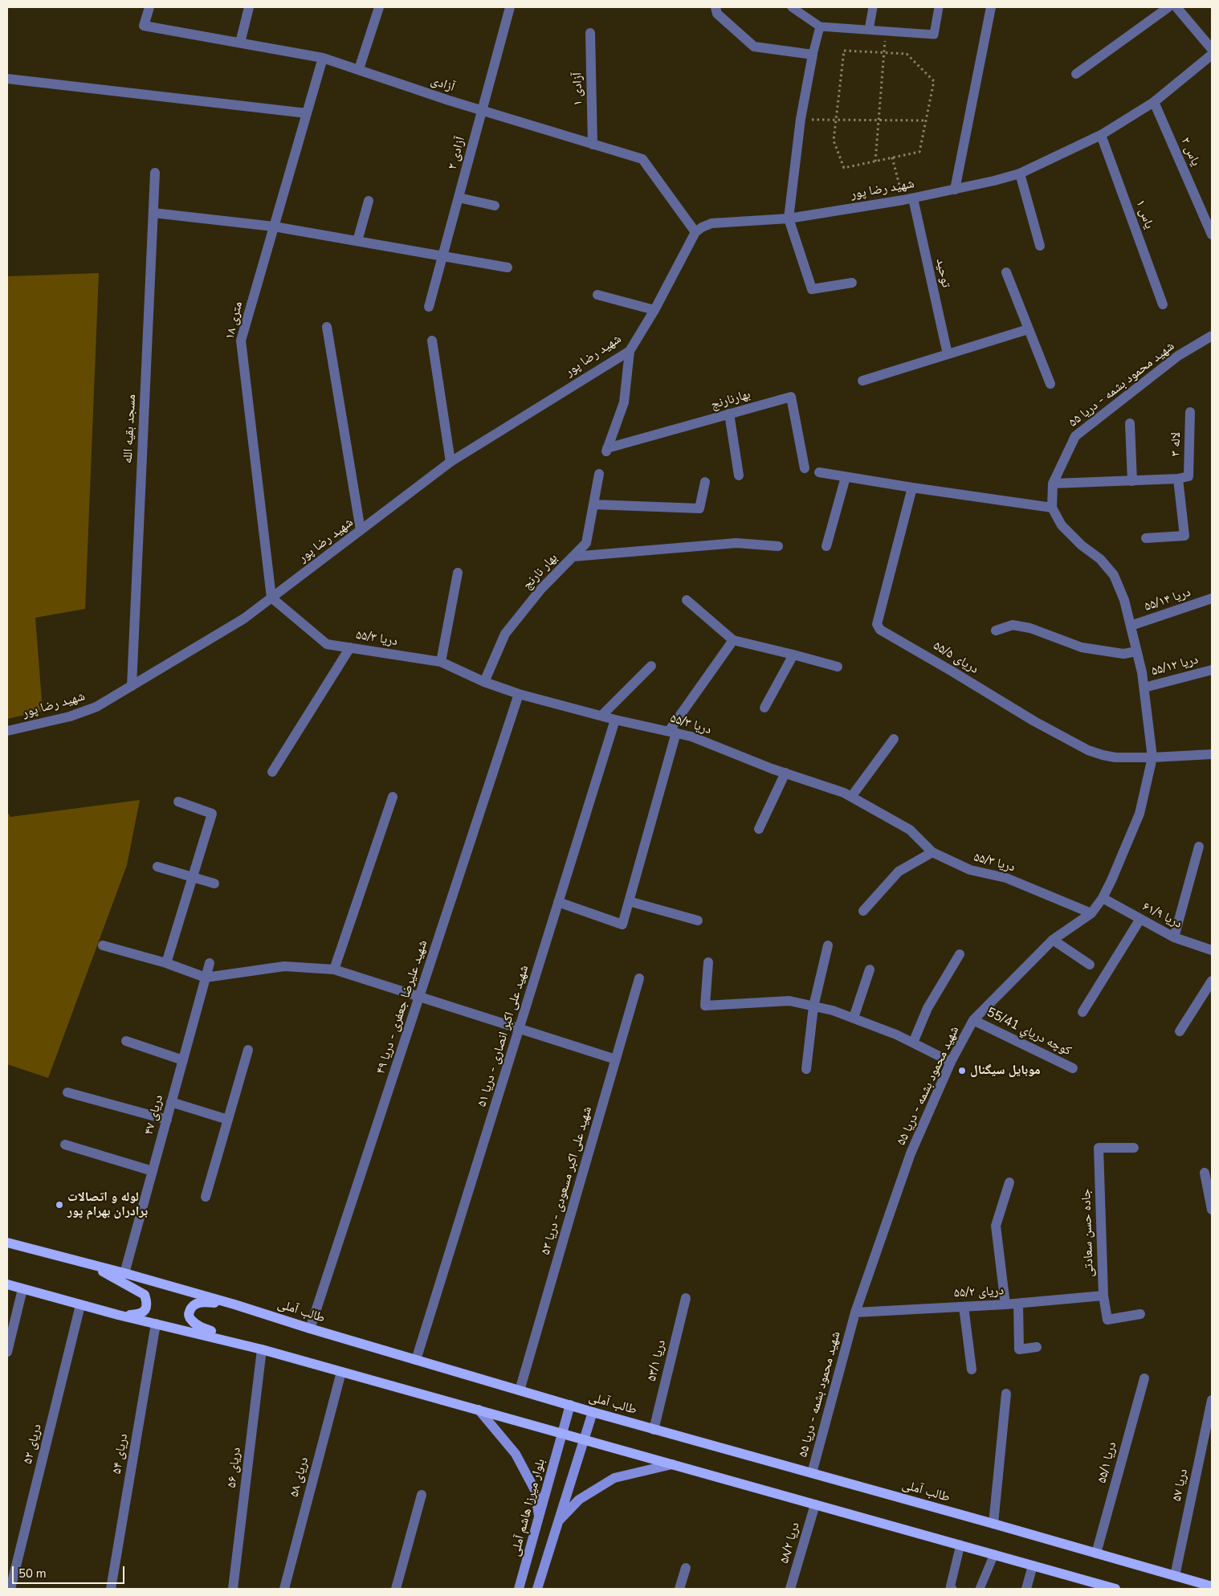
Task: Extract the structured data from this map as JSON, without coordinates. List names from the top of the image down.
{
  "streets": {
    "main road": ["طالب آملی", "بلوار میرزا هاشم آملی"],
    "street": [
      "آزادی",
      "آزادی ۱",
      "یاس ۲",
      "آزادی ۲",
      "شهید رضا پور",
      "یاس ۱",
      "توحید",
      "۱۸ متری",
      "شهید محمود بشمه - دریا ۵۵",
      "بهارنارنج",
      "مسجد بقیه الله",
      "لاله ۳",
      "بهار نارنج",
      "دریا ۵۵/۱۴",
      "دریا ۵۵/۳",
      "دریای ۵۵/۵",
      "دریا ۵۵/۱۲",
      "دریا ۶۱/۹",
      "شهید علیرضا جعفری - دریا ۴۹",
      "كوچه درياي 55/41",
      "شهید علی اکبر انصاری - دریا ۵۱",
      "دریای ۴۷",
      "شهید علی اکبر مسعودی - دریا ۵۳",
      "جاده حسن سعادتی",
      "دریای ۵۵/۲",
      "دریا ۵۳/۱",
      "دریای ۵۲",
      "دریای ۵۴",
      "دریا ۵۵/۱",
      "دریای ۵۶",
      "دریای ۵۸",
      "دریا ۵۷",
      "دریا ۵۸/۲"
    ]
  },
  "crossings": [
    ["آزادی", "آزادی ۱"],
    ["آزادی", "آزادی ۲"],
    ["آزادی", "شهید رضا پور"],
    ["آزادی", "۱۸ متری"],
    ["یاس ۲", "شهید رضا پور"],
    ["شهید رضا پور", "یاس ۱"],
    ["شهید رضا پور", "توحید"],
    ["شهید رضا پور", "۱۸ متری"],
    ["شهید رضا پور", "بهارنارنج"],
    ["شهید رضا پور", "مسجد بقیه الله"],
    ["شهید رضا پور", "دریا ۵۵/۳"],
    ["۱۸ متری", "دریا ۵۵/۳"],
    ["شهید محمود بشمه - دریا ۵۵", "دریا ۵۵/۱۴"],
    ["شهید محمود بشمه - دریا ۵۵", "دریا ۵۵/۳"],
    ["شهید محمود بشمه - دریا ۵۵", "دریای ۵۵/۵"],
    ["شهید محمود بشمه - دریا ۵۵", "دریا ۵۵/۱۲"],
    ["شهید محمود بشمه - دریا ۵۵", "دریا ۶۱/۹"],
    ["شهید محمود بشمه - دریا ۵۵", "كوچه درياي 55/41"],
    ["شهید محمود بشمه - دریا ۵۵", "دریای ۵۵/۲"],
    ["شهید محمود بشمه - دریا ۵۵", "طالب آملی"],
    ["بهار نارنج", "دریا ۵۵/۳"],
    ["دریا ۵۵/۳", "شهید علیرضا جعفری - دریا ۴۹"],
    ["دریا ۵۵/۳", "شهید علی اکبر انصاری - دریا ۵۱"],
    ["شهید علیرضا جعفری - دریا ۴۹", "طالب آملی"],
    ["شهید علی اکبر انصاری - دریا ۵۱", "طالب آملی"],
    ["دریای ۴۷", "طالب آملی"],
    ["شهید علی اکبر مسعودی - دریا ۵۳", "طالب آملی"],
    ["جاده حسن سعادتی", "دریای ۵۵/۲"],
    ["طالب آملی", "دریا ۵۳/۱"],
    ["طالب آملی", "دریا ۵۵/۱"],
    ["طالب آملی", "دریا ۵۷"],
    ["طالب آملی", "بلوار میرزا هاشم آملی"]
  ],
  "places": ["موبایل سیگنال", "لوله و اتصالات برادران بهرام پور"],
  "scale_bar": "50 m"
}
